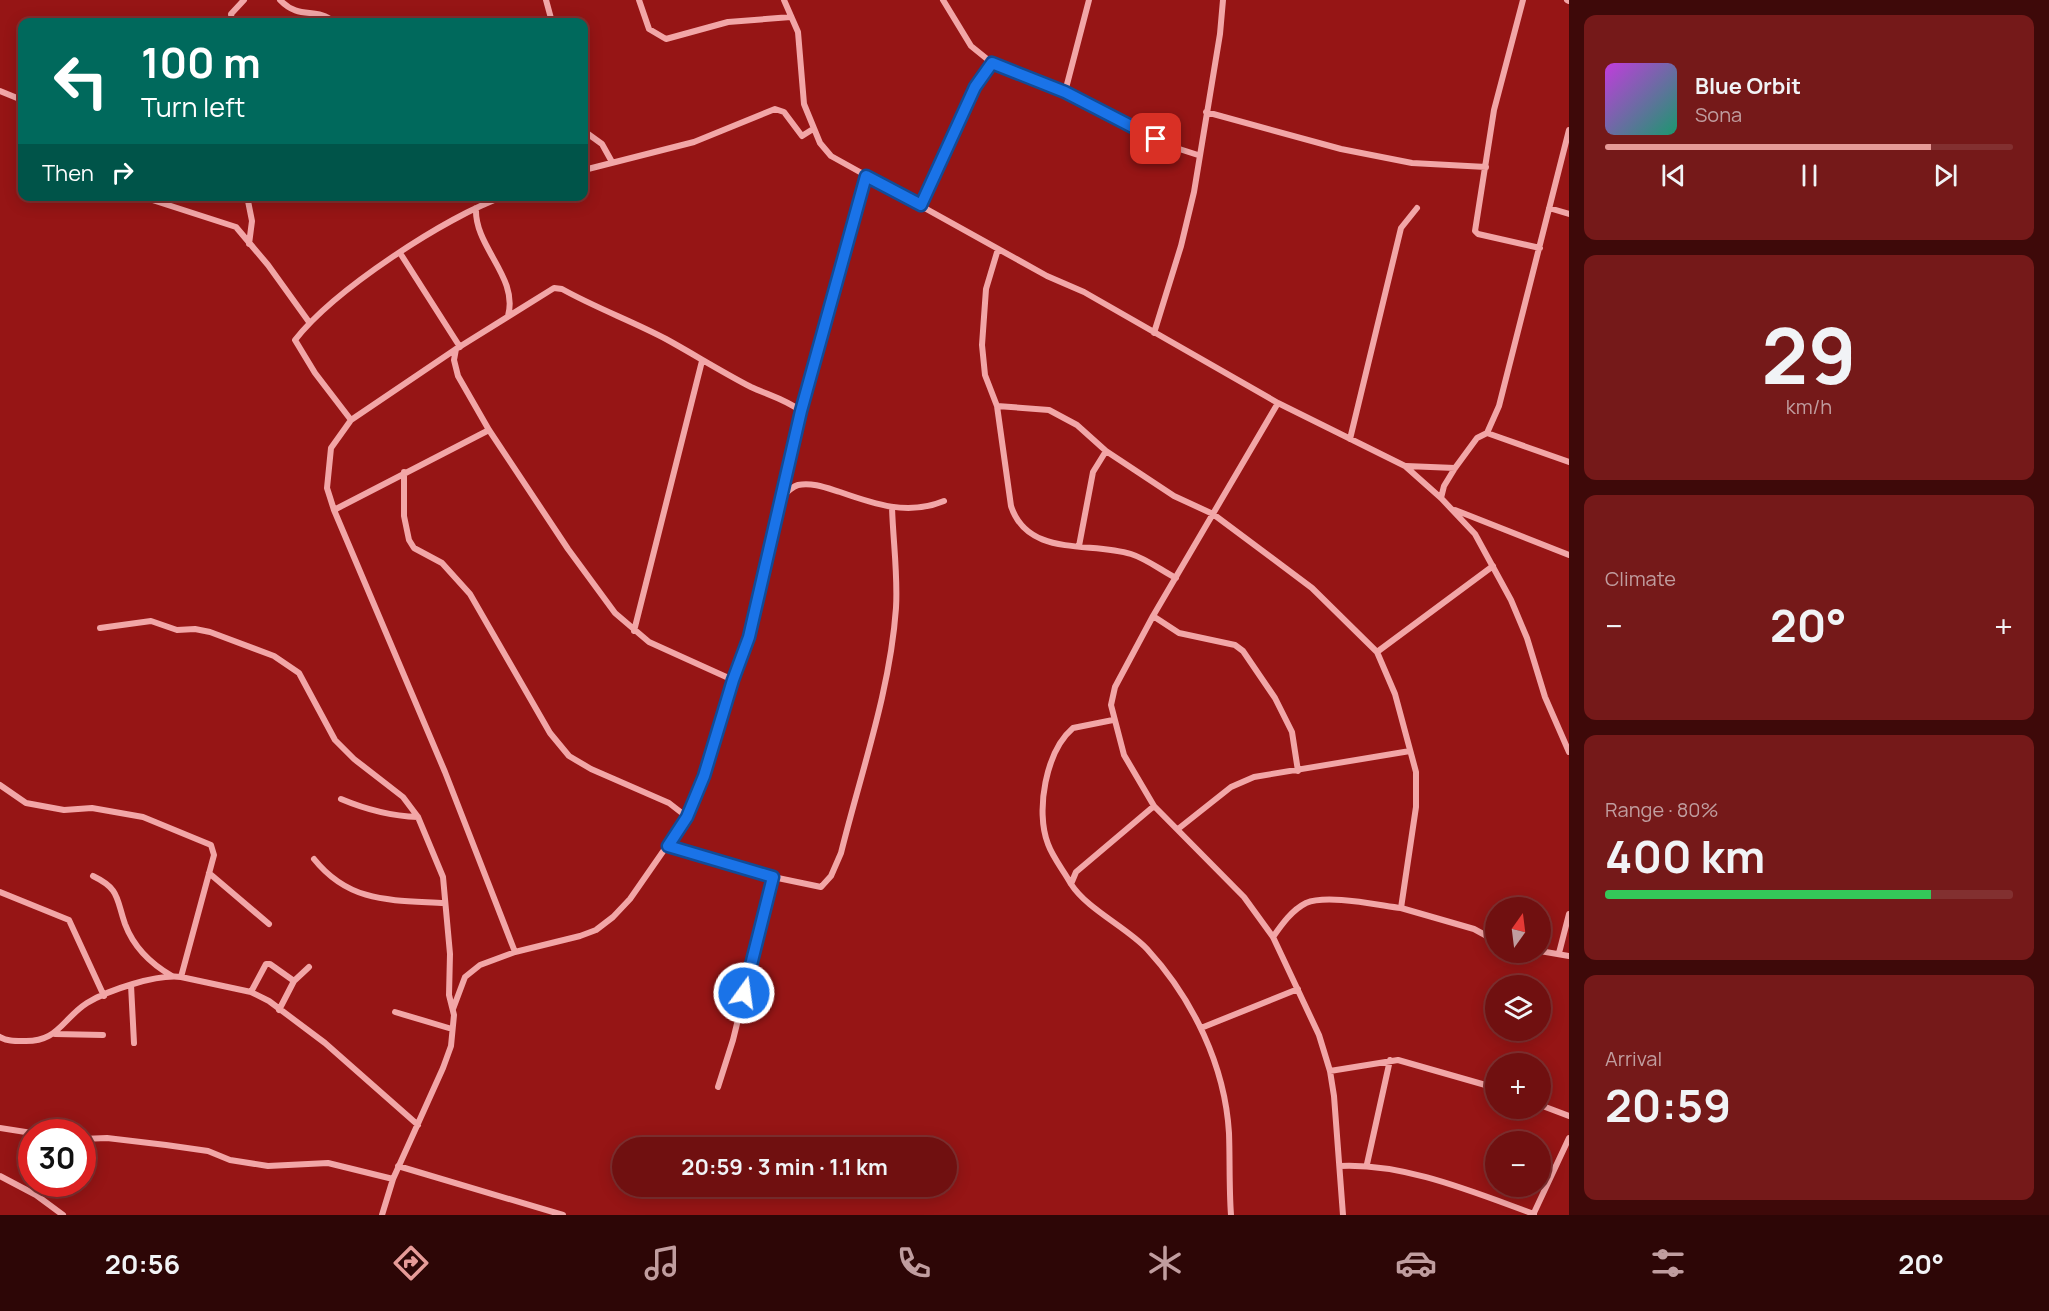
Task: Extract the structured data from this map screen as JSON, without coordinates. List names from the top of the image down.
{
  "north": "top",
  "page": {
    "turn": ["100 m", "Turn left"],
    "song": ["Blue Orbit", "Sona"],
    "then": "Then",
    "tile": [
      ["29", "km/h"],
      "Climate",
      ["Range · 80%", "400 km"],
      ["Arrival", "20:59"]
    ],
    "heat": ["−", "20°", "+"],
    "map_buttons": ["+", "−"],
    "limit": "30",
    "trip": "20:59 · 3 min · 1.1 km",
    "tabs": ["20:56", "20°"]
  }
}
